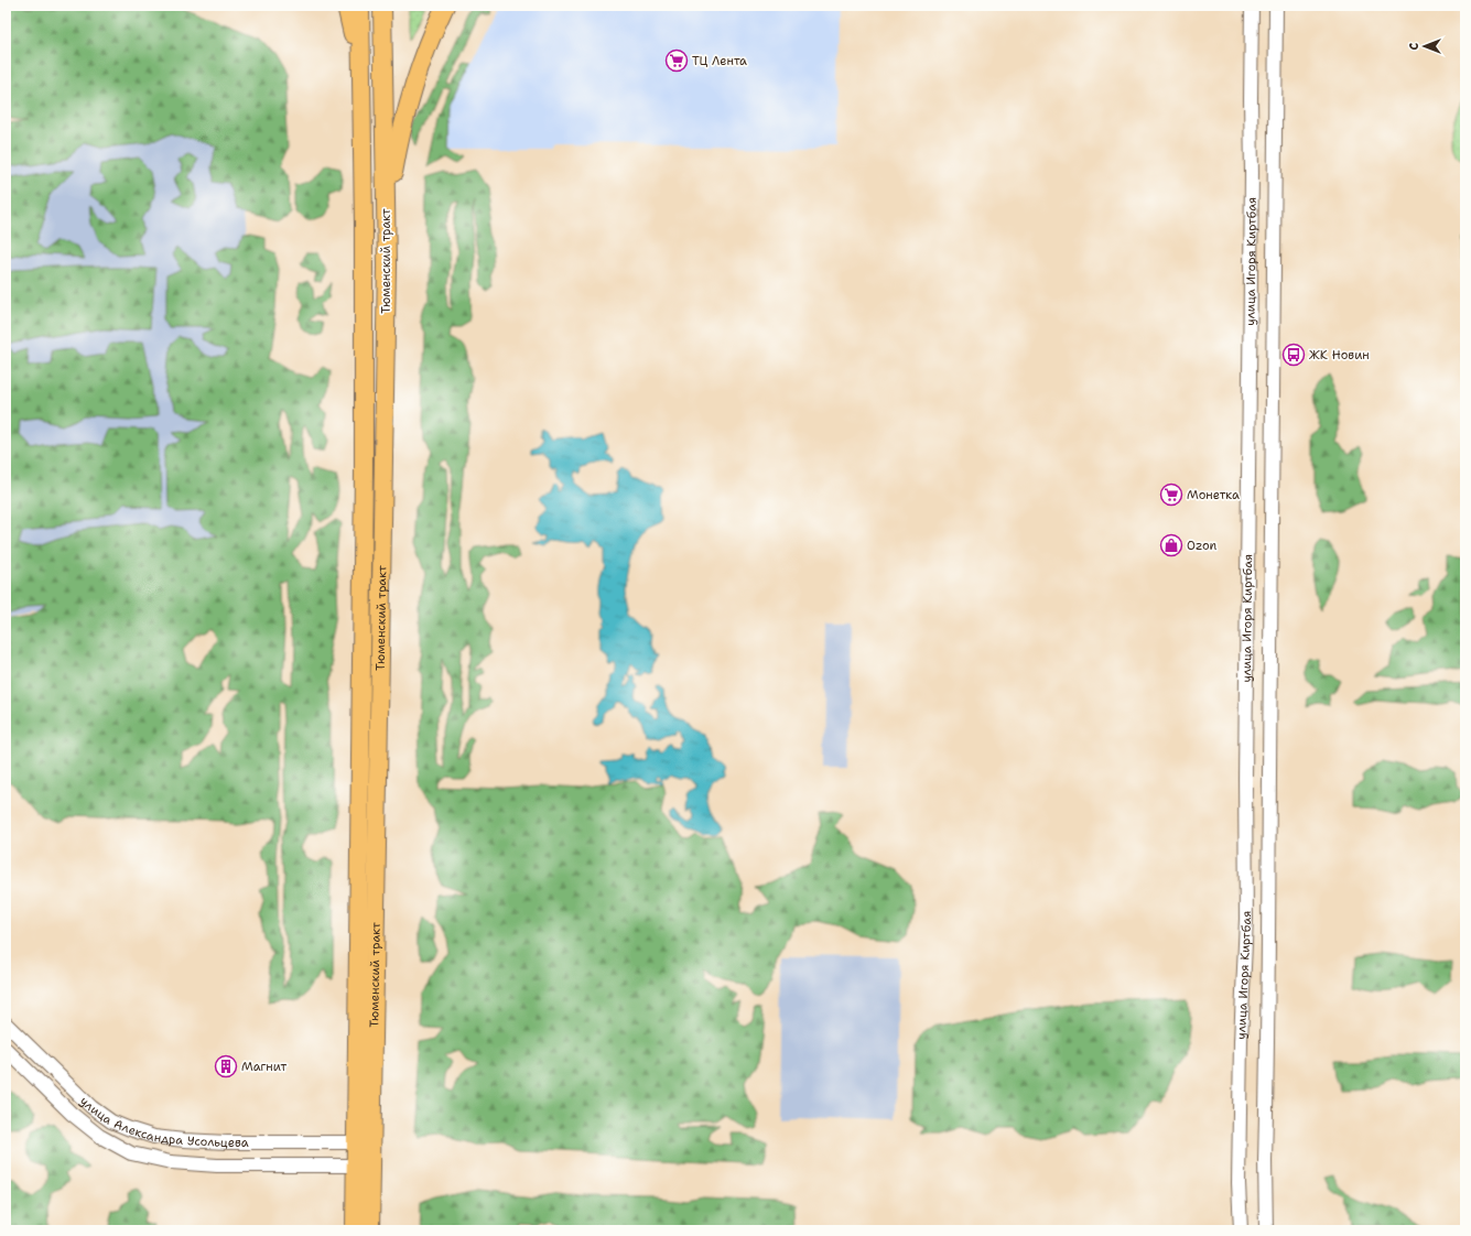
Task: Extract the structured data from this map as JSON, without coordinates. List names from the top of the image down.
{
  "streets": {
    "main road": ["Тюменский тракт"],
    "street": ["улица Игоря Киртбая", "улица Александра Усольцева"]
  },
  "crossings": [
    ["Тюменский тракт", "улица Александра Усольцева"]
  ],
  "places": {
    "supermarket": ["ТЦ Лента", "Монетка"],
    "bus stop": ["ЖК Новин"],
    "shop": ["Ozon"],
    "building": ["Магнит"]
  },
  "north": "left"
}
